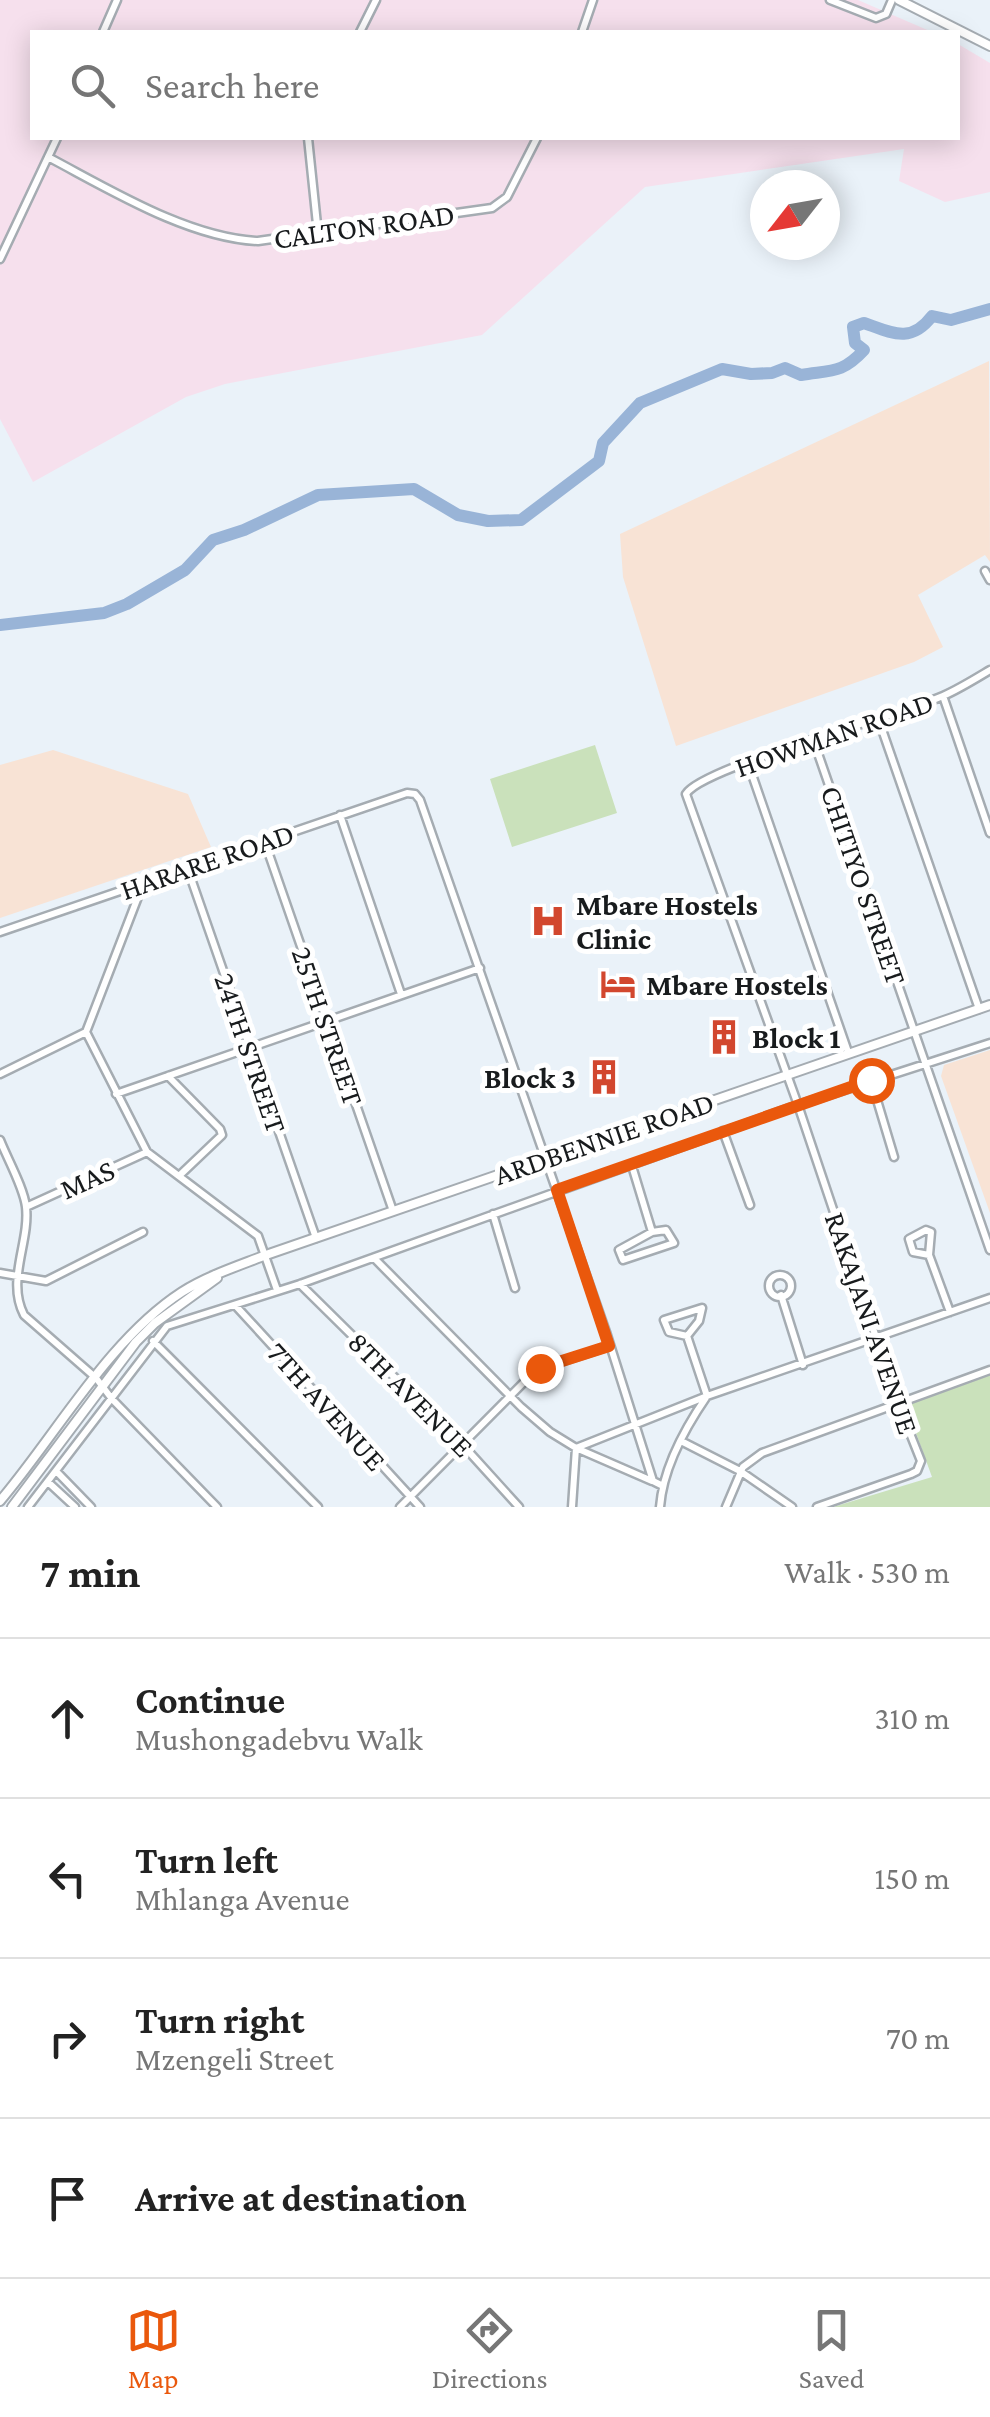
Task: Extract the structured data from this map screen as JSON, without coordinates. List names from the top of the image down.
{
  "streets": {
    "main road": ["ARDBENNIE ROAD"],
    "street": [
      "CALTON ROAD",
      "HOWMAN ROAD",
      "HARARE ROAD",
      "CHITIYO STREET",
      "25TH STREET",
      "24TH STREET",
      "MAS",
      "RAKAJANI AVENUE",
      "8TH AVENUE",
      "7TH AVENUE"
    ]
  },
  "crossings": [
    ["HOWMAN ROAD", "CHITIYO STREET"],
    ["HOWMAN ROAD", "RAKAJANI AVENUE"],
    ["HARARE ROAD", "25TH STREET"],
    ["HARARE ROAD", "24TH STREET"],
    ["CHITIYO STREET", "ARDBENNIE ROAD"],
    ["25TH STREET", "ARDBENNIE ROAD"],
    ["24TH STREET", "ARDBENNIE ROAD"],
    ["ARDBENNIE ROAD", "RAKAJANI AVENUE"]
  ],
  "places": {
    "hospital": ["Mbare Hostels Clinic"],
    "hotel": ["Mbare Hostels"],
    "building": ["Block 1", "Block 3"]
  },
  "north": "bottom left",
  "page": {
    "search": "Search here",
    "heading": ["7 min", "Walk · 530 m"],
    "list": [
      ["Continue", "Mushongadebvu Walk", "310 m"],
      ["Turn left", "Mhlanga Avenue", "150 m"],
      ["Turn right", "Mzengeli Street", "70 m"],
      "Arrive at destination"
    ],
    "nav": ["Map", "Directions", "Saved"]
  }
}
